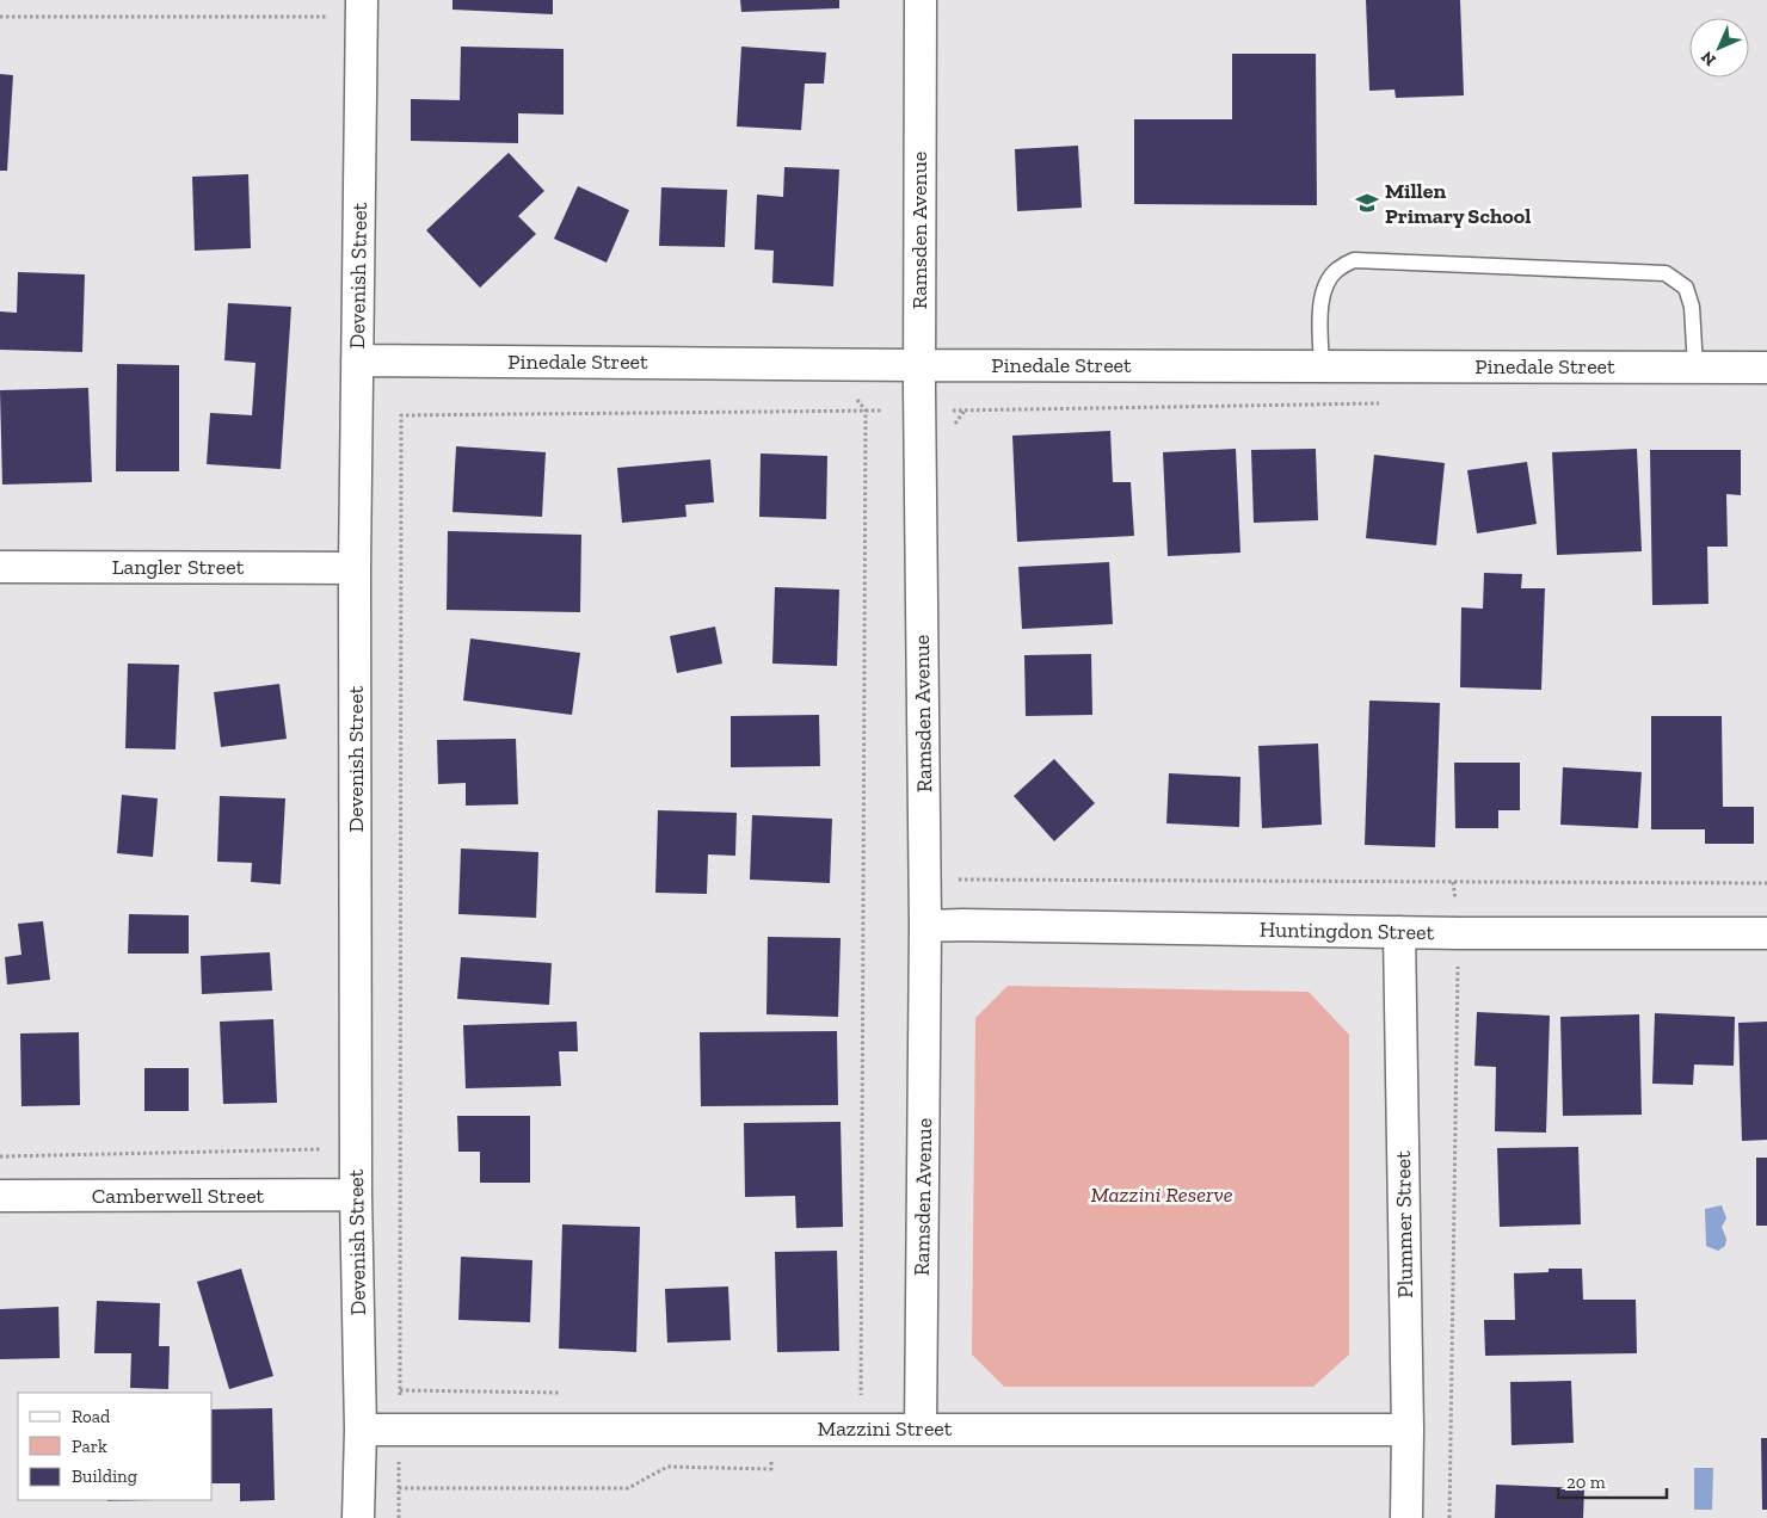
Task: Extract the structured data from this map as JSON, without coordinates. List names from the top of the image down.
{
  "streets": {
    "street": [
      "Ramsden Avenue",
      "Devenish Street",
      "Pinedale Street",
      "Langler Street",
      "Huntingdon Street",
      "Camberwell Street",
      "Plummer Street",
      "Mazzini Street"
    ]
  },
  "crossings": [
    ["Ramsden Avenue", "Pinedale Street"],
    ["Ramsden Avenue", "Huntingdon Street"],
    ["Ramsden Avenue", "Mazzini Street"],
    ["Devenish Street", "Pinedale Street"],
    ["Devenish Street", "Langler Street"],
    ["Devenish Street", "Camberwell Street"],
    ["Devenish Street", "Mazzini Street"],
    ["Huntingdon Street", "Plummer Street"],
    ["Plummer Street", "Mazzini Street"]
  ],
  "parks": ["Mazzini Reserve"],
  "places": {
    "school or university": ["Millen Primary School"]
  },
  "legend": ["Road", "Park", "Building"],
  "scale_bar": "20 m",
  "north": "bottom left"
}
